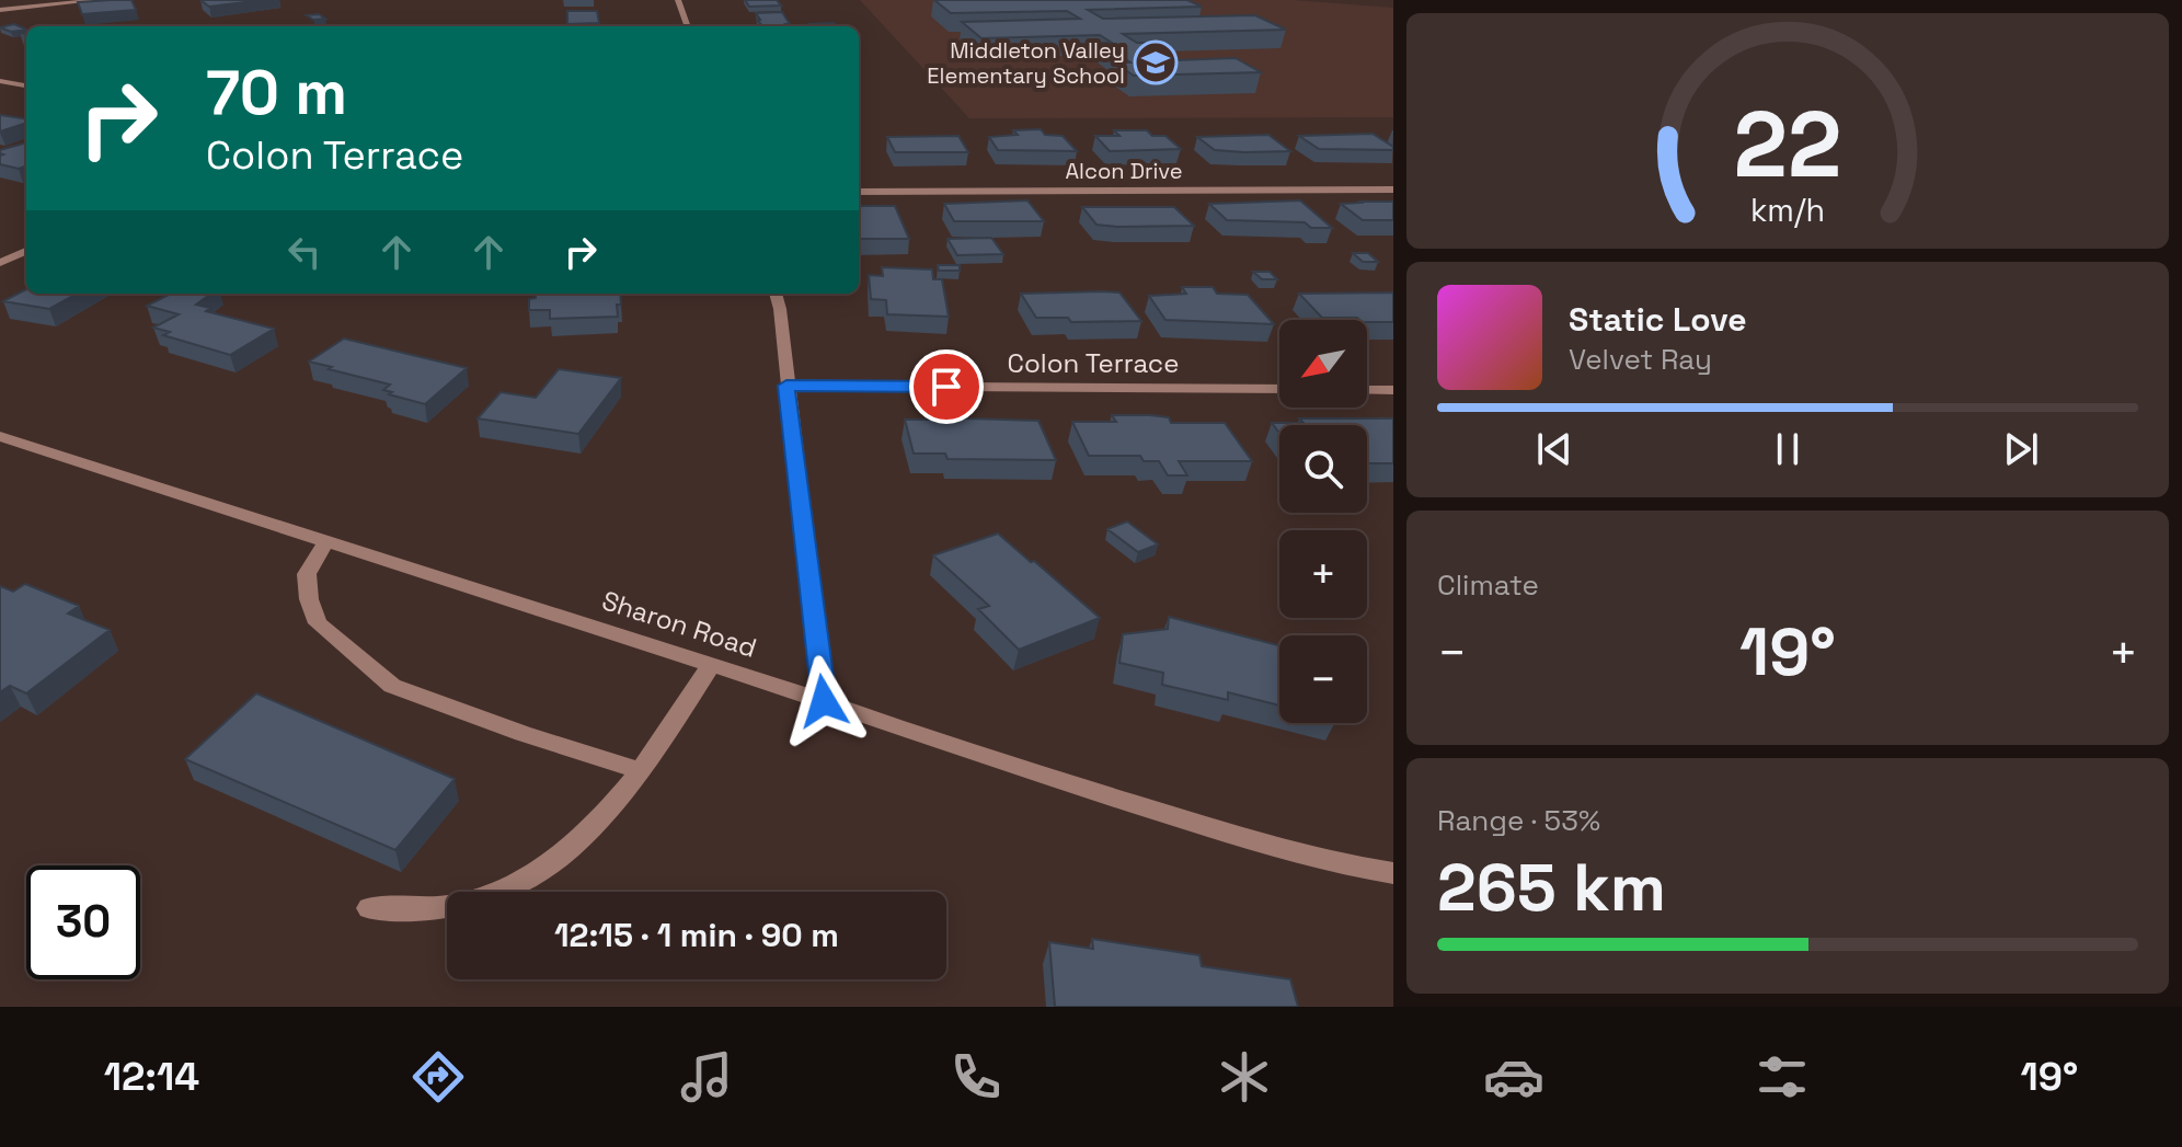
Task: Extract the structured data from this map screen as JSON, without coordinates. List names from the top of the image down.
{
  "streets": {
    "street": ["Alcon Drive", "Colon Terrace", "Sharon Road"]
  },
  "places": {
    "school or university": ["Middleton Valley Elementary School"]
  },
  "north": "bottom left",
  "page": {
    "turn": ["70 m", "Colon Terrace"],
    "song": ["Static Love", "Velvet Ray"],
    "map_buttons": ["+", "−"],
    "tile": [
      "Climate",
      ["Range · 53%", "265 km"]
    ],
    "heat": ["−", "19°", "+"],
    "limit": "30",
    "trip": "12:15 · 1 min · 90 m",
    "tabs": ["12:14", "19°"],
    "gauge": ["22", "km/h"]
  }
}
